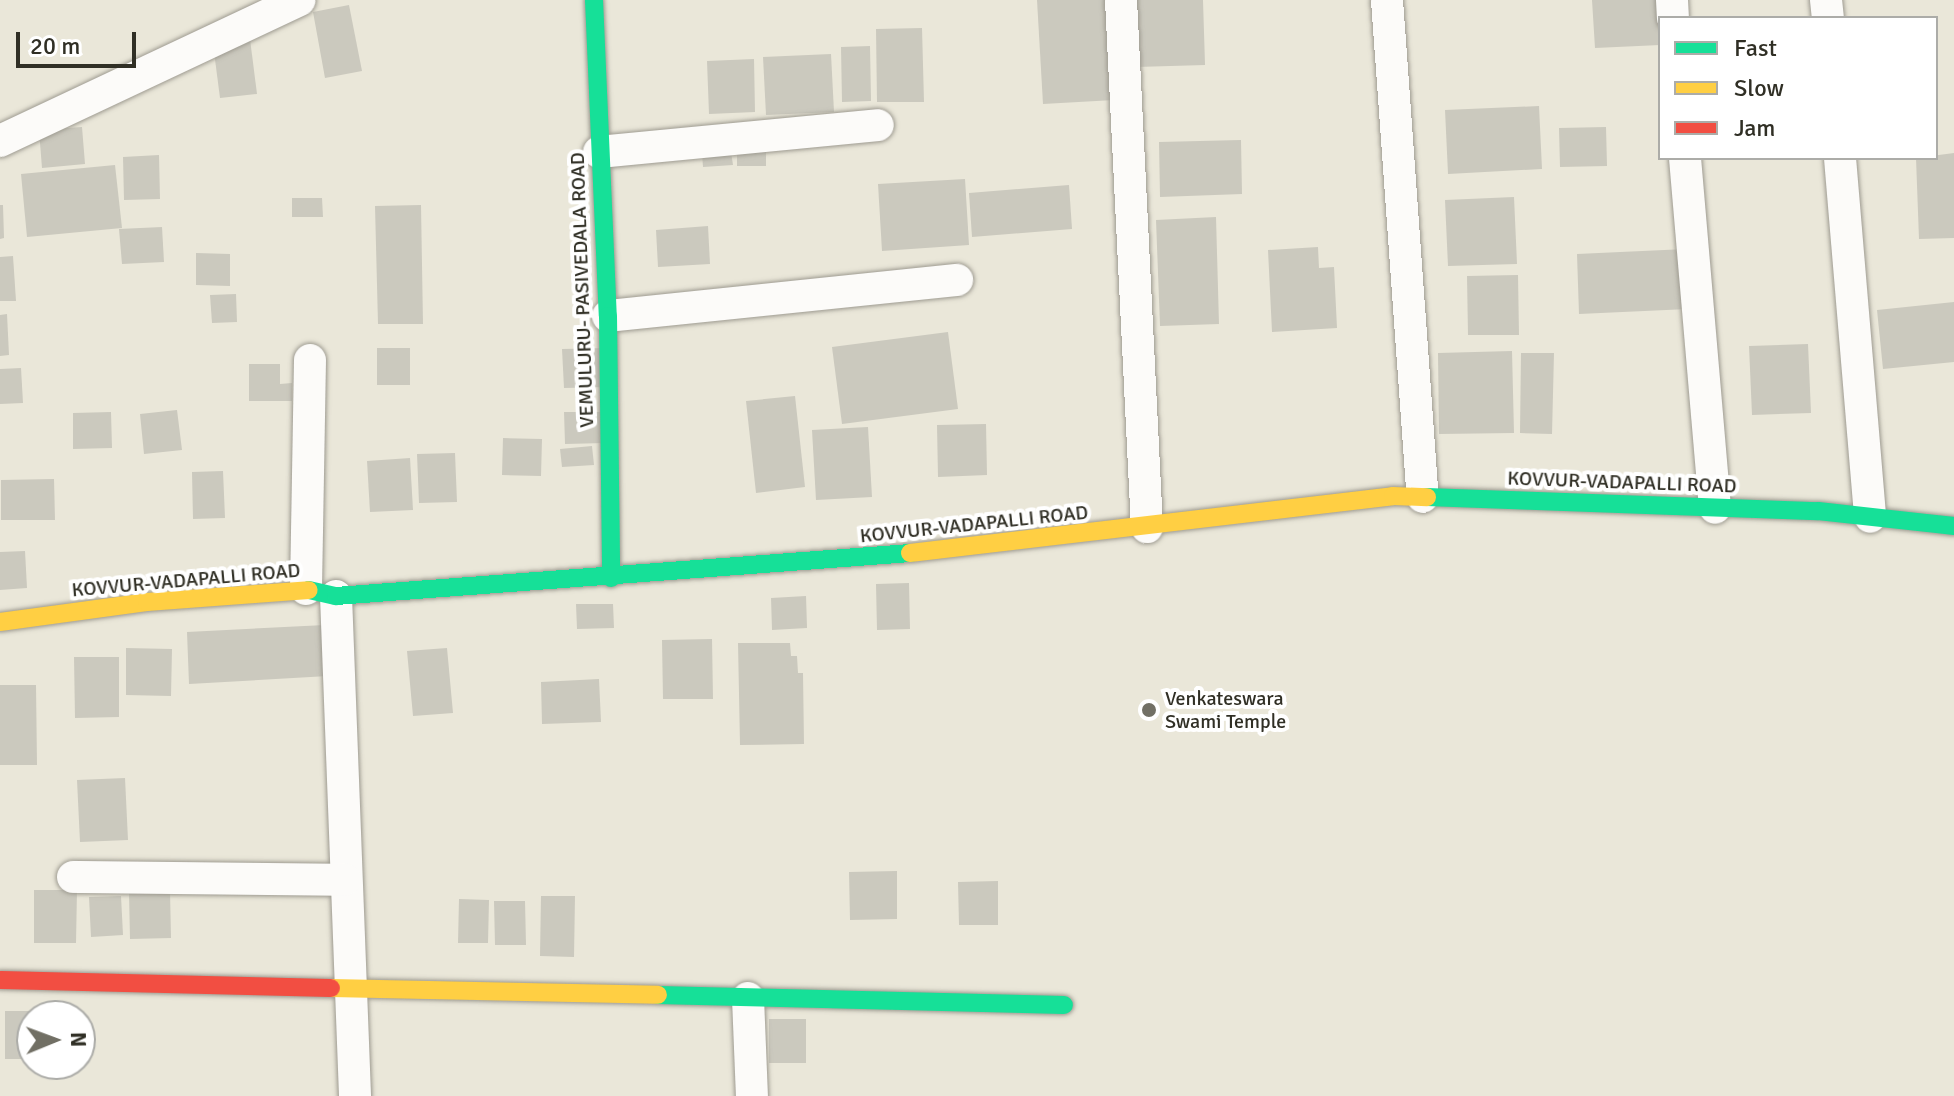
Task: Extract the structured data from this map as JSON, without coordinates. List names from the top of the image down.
{
  "streets": {
    "main road": ["VEMULURU- PASIVEDALA ROAD", "KOVVUR-VADAPALLI ROAD"]
  },
  "crossings": [
    ["VEMULURU- PASIVEDALA ROAD", "KOVVUR-VADAPALLI ROAD"]
  ],
  "places": ["Venkateswara Swami Temple"],
  "legend": ["Fast", "Slow", "Jam"],
  "scale_bar": "20 m",
  "north": "right"
}
